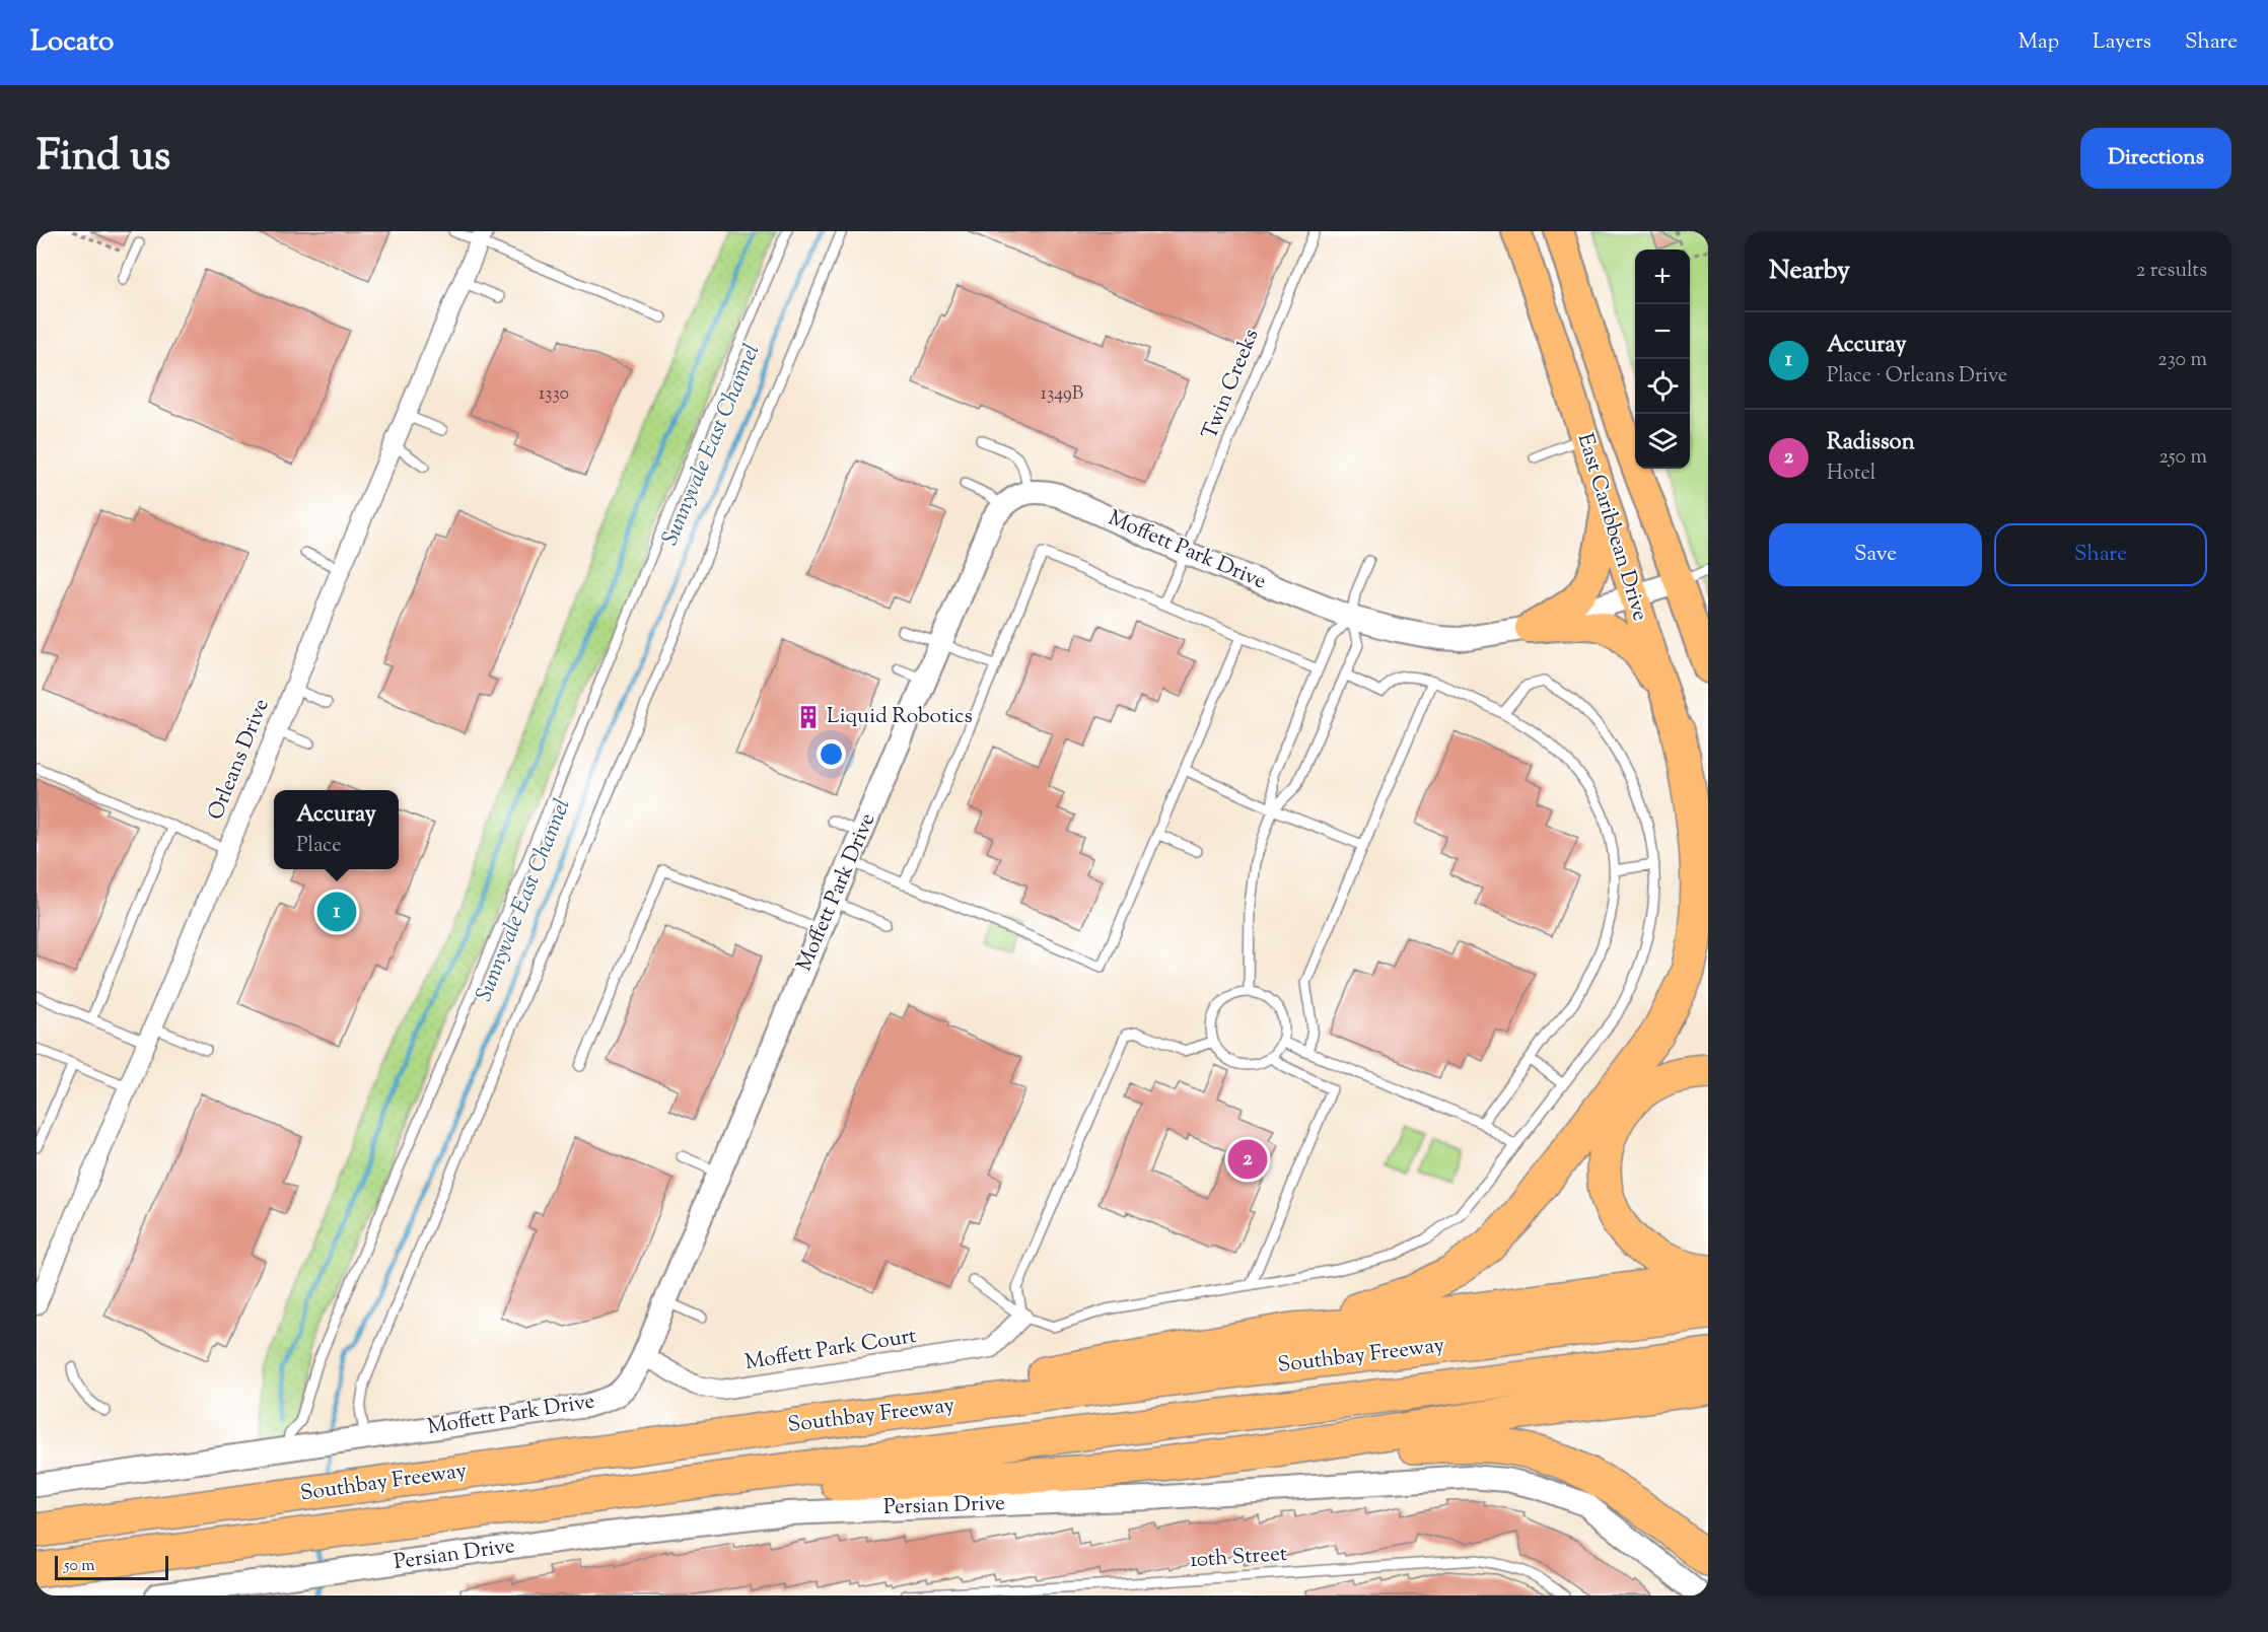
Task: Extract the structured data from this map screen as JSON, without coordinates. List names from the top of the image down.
{
  "streets": {
    "highway": ["Southbay Freeway"],
    "main road": ["East Caribbean Drive"],
    "street": [
      "Moffett Park Drive",
      "Orleans Drive",
      "Moffett Park Court",
      "Persian Drive"
    ],
    "lane": ["Twin Creeks", "10th Street"]
  },
  "crossings": [
    ["Twin Creeks", "Moffett Park Drive"],
    ["East Caribbean Drive", "Moffett Park Drive"],
    ["Moffett Park Drive", "Moffett Park Court"]
  ],
  "water": ["Sunnyvale East Channel"],
  "places": {
    "building": ["Liquid Robotics"]
  },
  "house_numbers": ["1330", "1349B"],
  "scale_bar": "50 m",
  "page": {
    "header": "Locato",
    "nav": ["Map", "Layers", "Share"],
    "title": "Find us",
    "buttons": [
      "Directions",
      ["Save", "Share"]
    ],
    "heading": ["Nearby", "2 results"],
    "map_buttons": ["+", "−"],
    "list": [
      {
        "mark": "1",
        "name": "Accuray",
        "note": "Place · Orleans Drive",
        "value": "230 m"
      },
      {
        "mark": "2",
        "name": "Radisson",
        "note": "Hotel",
        "value": "250 m"
      }
    ],
    "popup": ["Accuray", "Place"],
    "pins": ["1", "2"],
    "scale": "50 m"
  }
}
